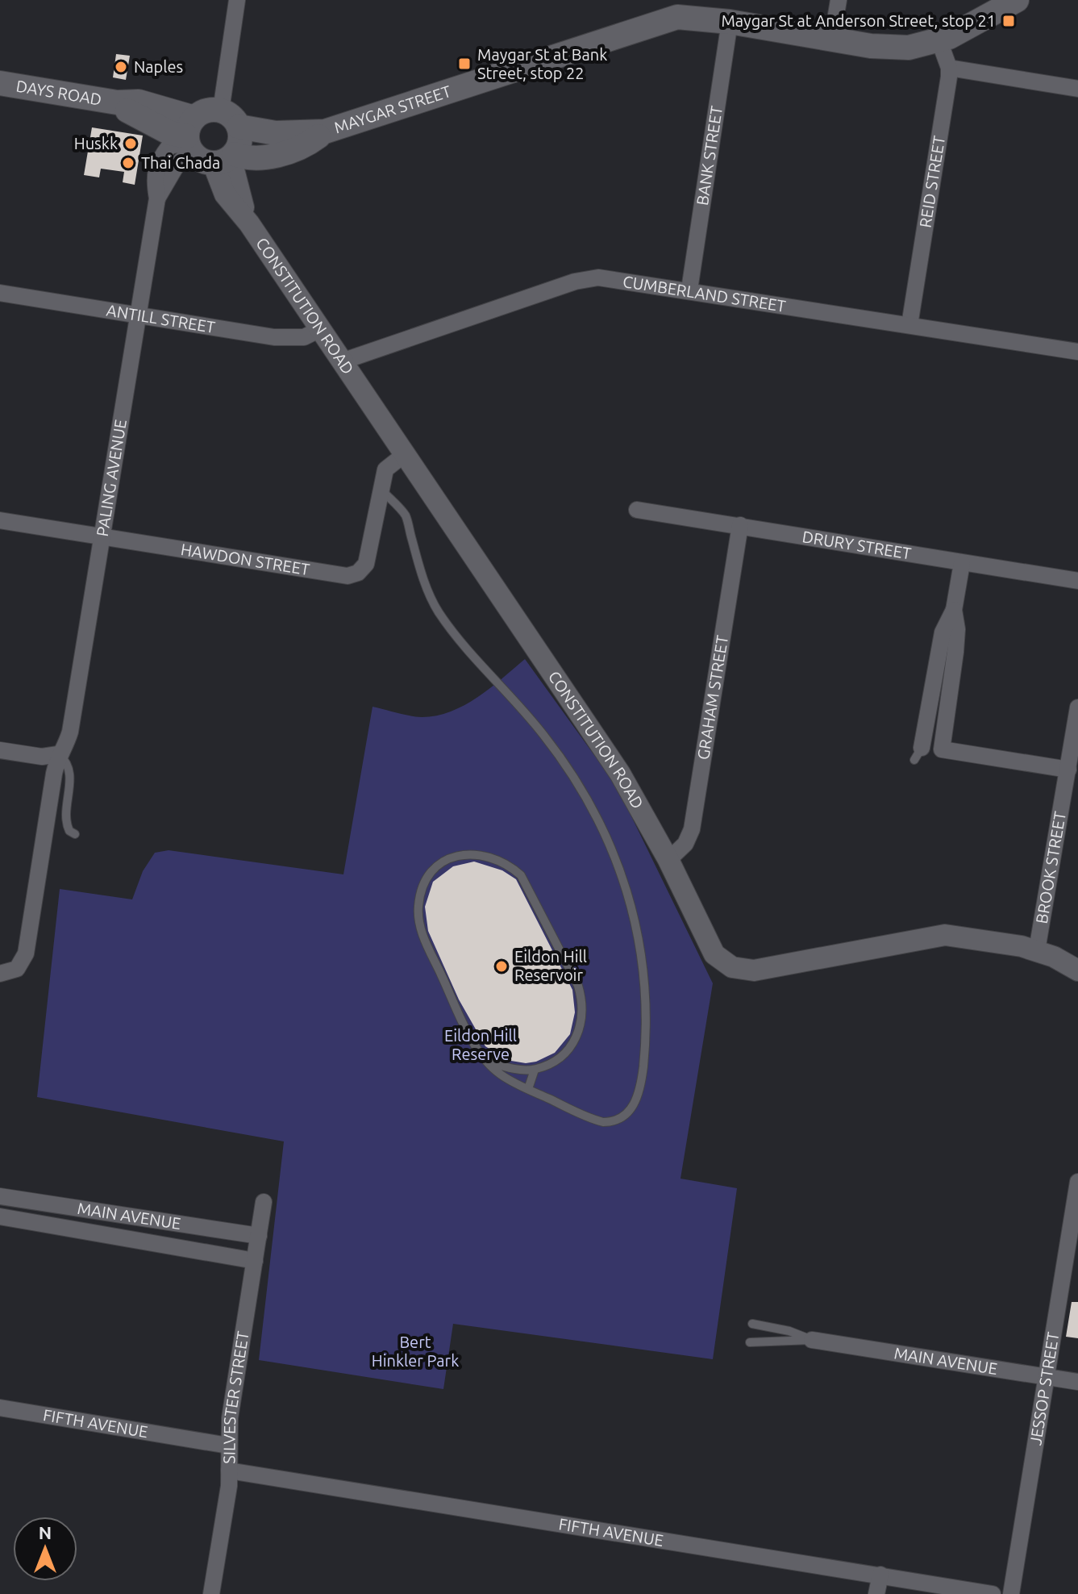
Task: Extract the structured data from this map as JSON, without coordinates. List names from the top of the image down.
{
  "streets": {
    "main road": ["DAYS ROAD", "MAYGAR STREET"],
    "street": [
      "BANK STREET",
      "REID STREET",
      "CUMBERLAND STREET",
      "CONSTITUTION ROAD",
      "ANTILL STREET",
      "PALING AVENUE",
      "DRURY STREET",
      "HAWDON STREET",
      "GRAHAM STREET",
      "BROOK STREET",
      "MAIN AVENUE",
      "JESSOP STREET",
      "SILVESTER STREET",
      "FIFTH AVENUE"
    ]
  },
  "crossings": [
    ["DAYS ROAD", "MAYGAR STREET"],
    ["DAYS ROAD", "CONSTITUTION ROAD"],
    ["DAYS ROAD", "PALING AVENUE"],
    ["MAYGAR STREET", "BANK STREET"],
    ["MAYGAR STREET", "REID STREET"],
    ["MAYGAR STREET", "CONSTITUTION ROAD"],
    ["MAYGAR STREET", "PALING AVENUE"],
    ["BANK STREET", "CUMBERLAND STREET"],
    ["REID STREET", "CUMBERLAND STREET"],
    ["CUMBERLAND STREET", "CONSTITUTION ROAD"],
    ["CONSTITUTION ROAD", "ANTILL STREET"],
    ["CONSTITUTION ROAD", "PALING AVENUE"],
    ["CONSTITUTION ROAD", "HAWDON STREET"],
    ["CONSTITUTION ROAD", "GRAHAM STREET"],
    ["CONSTITUTION ROAD", "BROOK STREET"],
    ["ANTILL STREET", "PALING AVENUE"],
    ["PALING AVENUE", "HAWDON STREET"],
    ["DRURY STREET", "GRAHAM STREET"],
    ["MAIN AVENUE", "JESSOP STREET"],
    ["MAIN AVENUE", "SILVESTER STREET"],
    ["SILVESTER STREET", "FIFTH AVENUE"]
  ],
  "parks": ["Eildon Hill Reserve", "Bert Hinkler Park"],
  "places": {
    "transit": ["Maygar St at Anderson Street, stop 21", "Maygar St at Bank Street, stop 22"],
    "other": [
      "Naples",
      "Huskk",
      "Thai Chada",
      "Eildon Hill Reservoir"
    ]
  },
  "north": "top"
}
